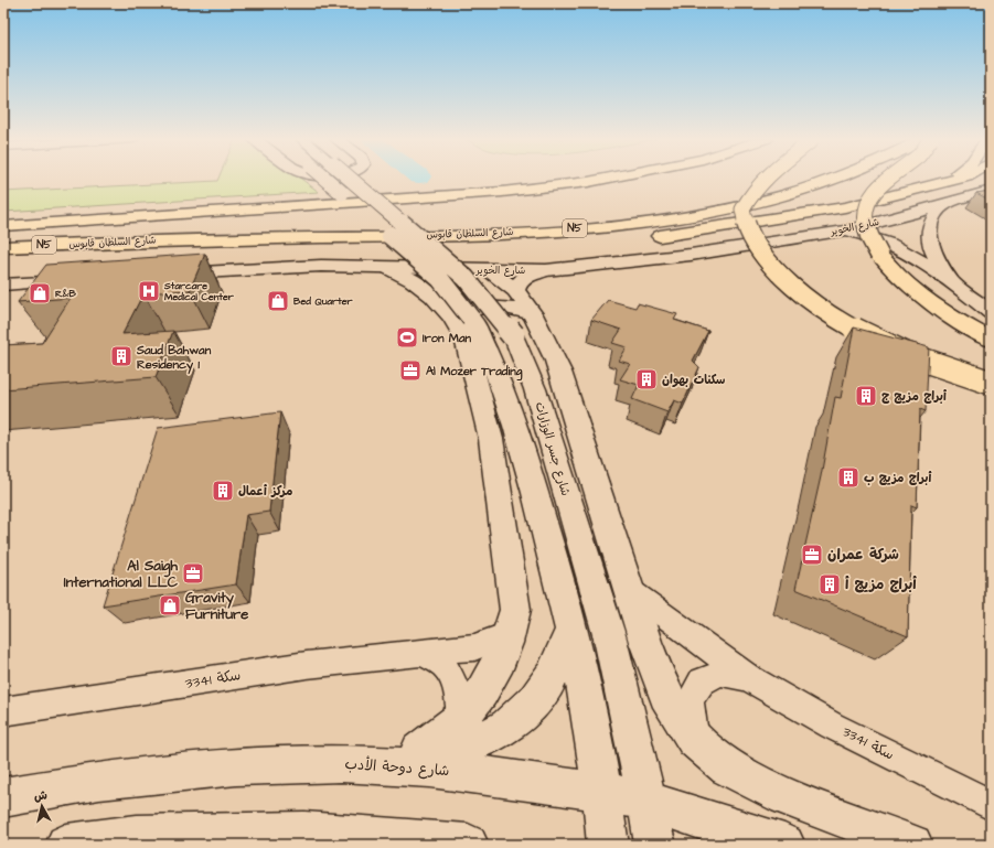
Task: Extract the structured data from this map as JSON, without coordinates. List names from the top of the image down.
{
  "streets": {
    "highway": ["N5", "شارع السلطان قابوس"],
    "main road": ["شارع جسر الوزارات", "شارع دوحة الأدب"],
    "street": ["شارع الخوير", "سكة 3341"]
  },
  "crossings": [
    ["شارع جسر الوزارات", "شارع دوحة الأدب"]
  ],
  "places": {
    "hospital": ["Starcare Medical Center"],
    "shop": ["R&B", "Bed Quarter", "Gravity Furniture"],
    "sports": ["Iron Man"],
    "building": [
      "Saud Bahwan Residency 1",
      "سكنات بهوان",
      "أبراج مزيج ج",
      "أبراج مزيج ب",
      "مركز أعمال",
      "أبراج مزيج أ"
    ],
    "office": ["Al Mozer Trading", "شركة عمران", "Al Saigh International LLC"]
  },
  "north": "top"
}
